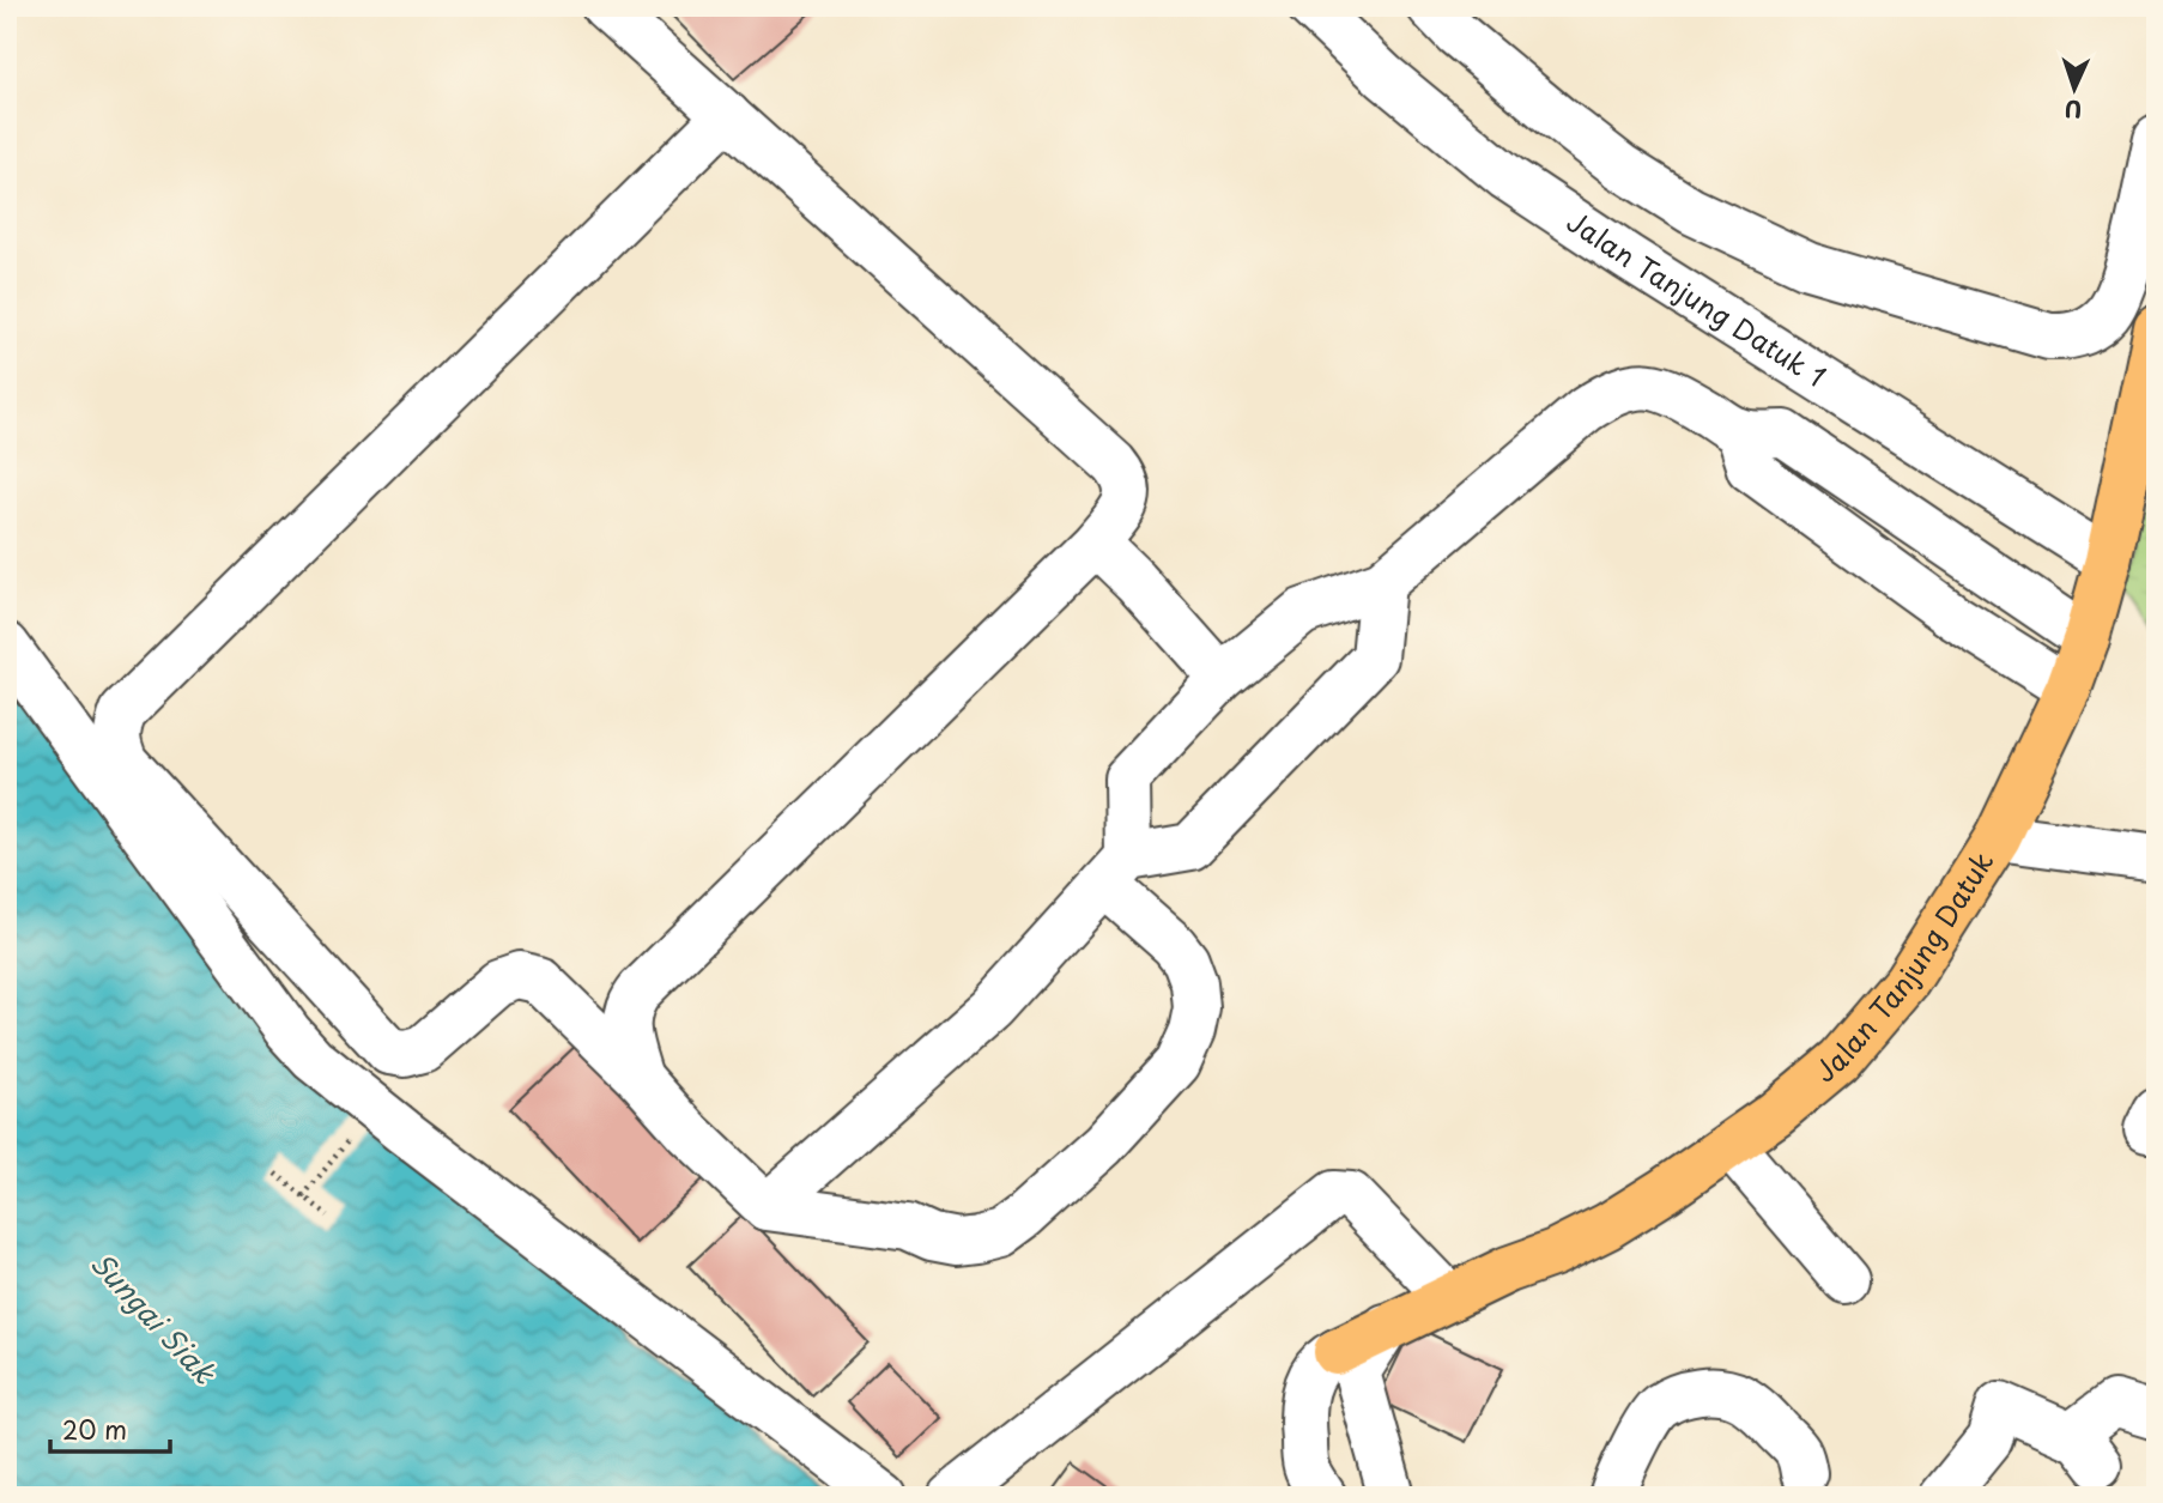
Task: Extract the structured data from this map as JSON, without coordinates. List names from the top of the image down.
{
  "streets": {
    "main road": ["Jalan Tanjung Datuk"],
    "street": ["Jalan Tanjung Datuk 1"]
  },
  "crossings": [
    ["Jalan Tanjung Datuk 1", "Jalan Tanjung Datuk"]
  ],
  "water": ["Sungai Siak"],
  "scale_bar": "20 m",
  "north": "bottom"
}
